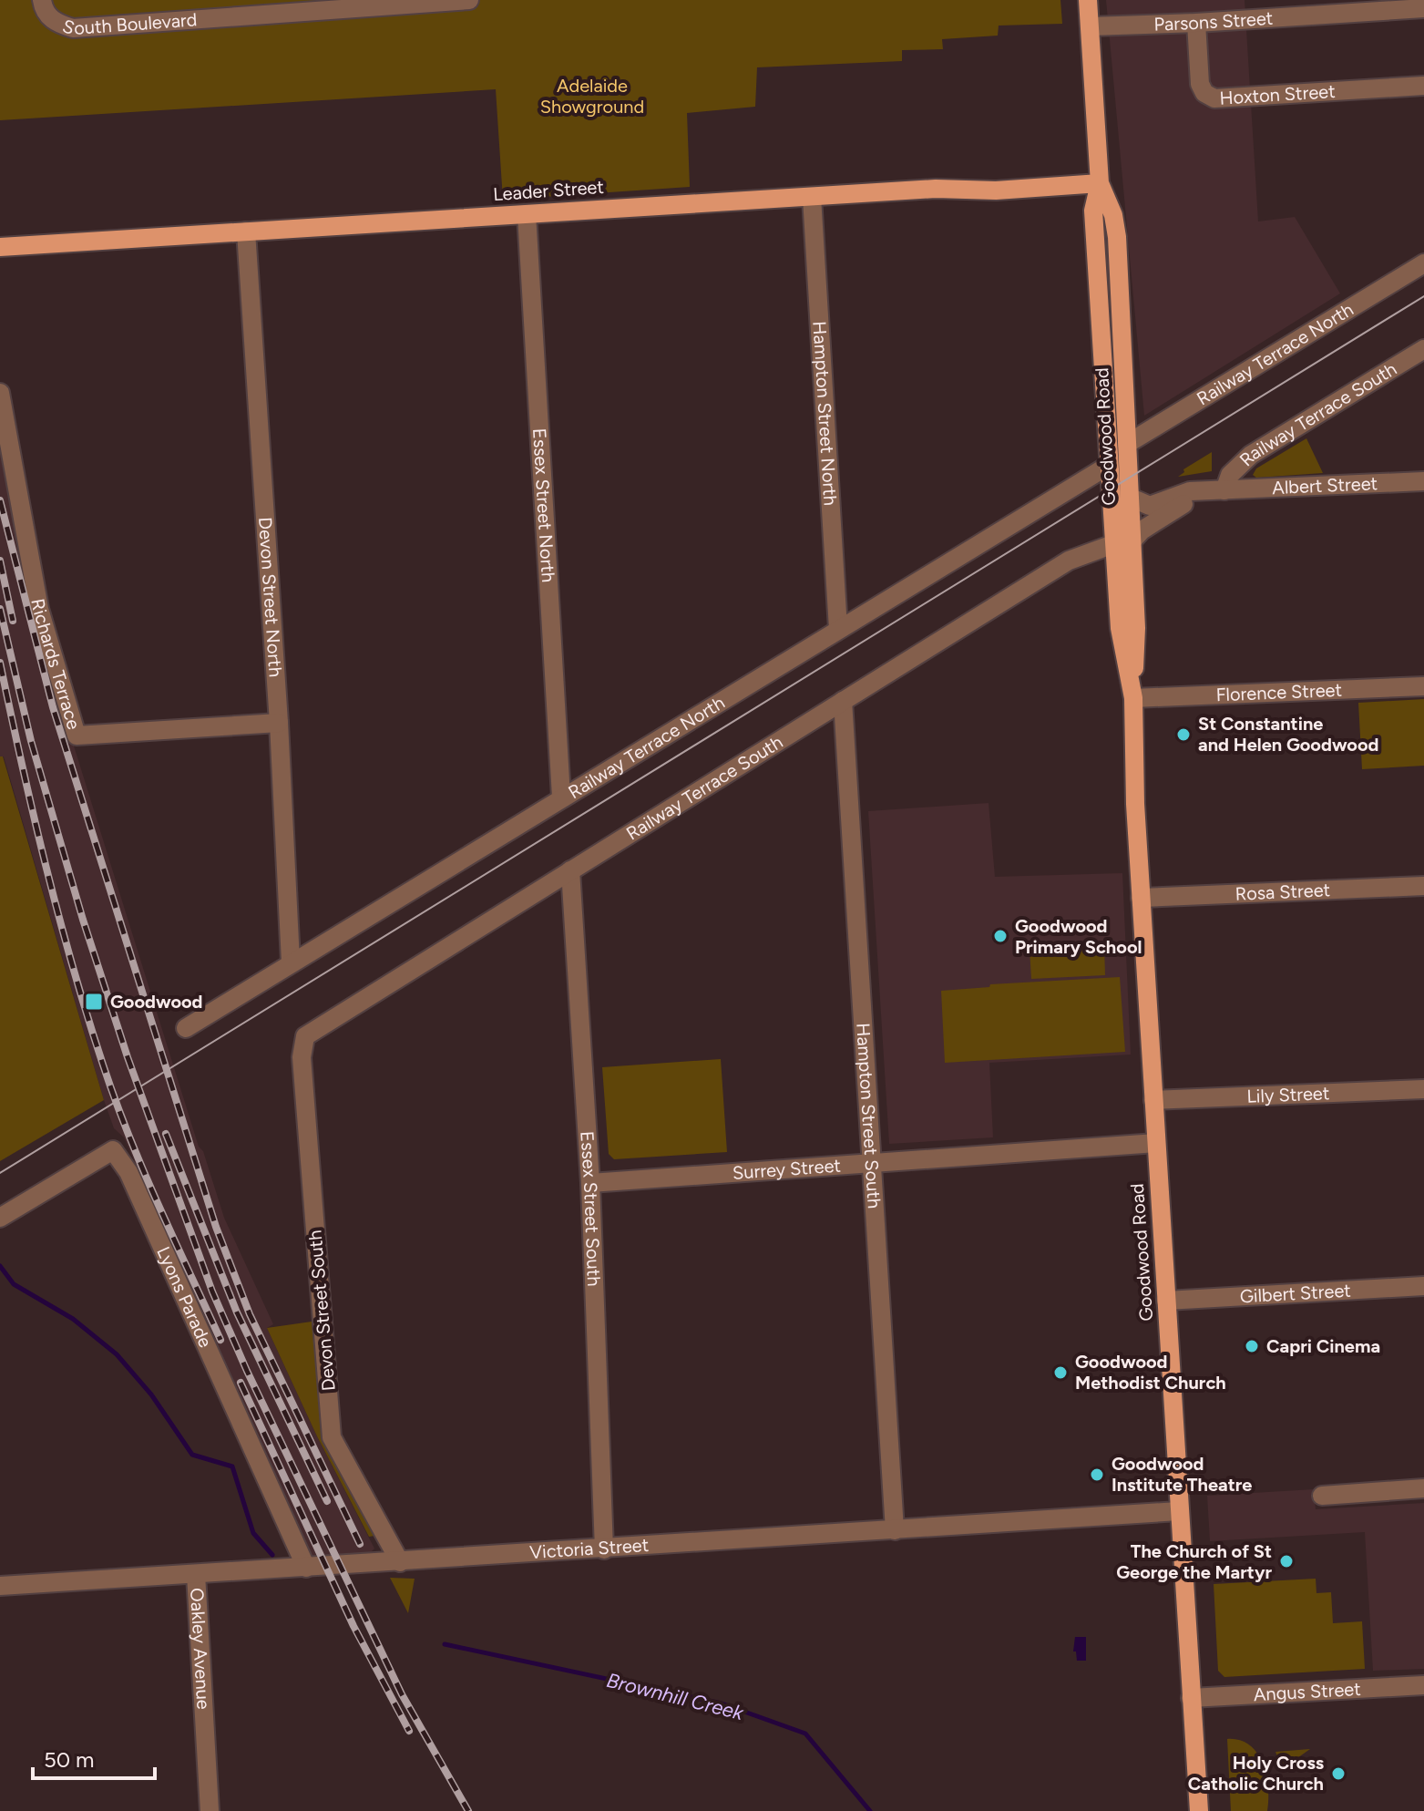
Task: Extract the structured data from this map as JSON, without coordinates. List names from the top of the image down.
{
  "streets": {
    "main road": ["Leader Street", "Goodwood Road"],
    "street": [
      "South Boulevard",
      "Parsons Street",
      "Hoxton Street",
      "Railway Terrace North",
      "Hampton Street North",
      "Railway Terrace South",
      "Albert Street",
      "Essex Street North",
      "Devon Street North",
      "Richards Terrace",
      "Florence Street",
      "Rosa Street",
      "Lily Street",
      "Hampton Street South",
      "Surrey Street",
      "Essex Street South",
      "Gilbert Street",
      "Lyons Parade",
      "Devon Street South",
      "Victoria Street",
      "Oakley Avenue",
      "Angus Street"
    ]
  },
  "crossings": [
    ["Parsons Street", "Hoxton Street"],
    ["Parsons Street", "Goodwood Road"],
    ["Leader Street", "Hampton Street North"],
    ["Leader Street", "Goodwood Road"],
    ["Leader Street", "Essex Street North"],
    ["Leader Street", "Devon Street North"],
    ["Railway Terrace North", "Hampton Street North"],
    ["Railway Terrace North", "Goodwood Road"],
    ["Railway Terrace North", "Essex Street North"],
    ["Railway Terrace North", "Devon Street North"],
    ["Railway Terrace South", "Goodwood Road"],
    ["Railway Terrace South", "Albert Street"],
    ["Railway Terrace South", "Hampton Street South"],
    ["Railway Terrace South", "Essex Street South"],
    ["Railway Terrace South", "Devon Street South"],
    ["Goodwood Road", "Albert Street"],
    ["Goodwood Road", "Florence Street"],
    ["Goodwood Road", "Rosa Street"],
    ["Goodwood Road", "Lily Street"],
    ["Goodwood Road", "Surrey Street"],
    ["Goodwood Road", "Gilbert Street"],
    ["Goodwood Road", "Victoria Street"],
    ["Goodwood Road", "Angus Street"],
    ["Devon Street North", "Richards Terrace"],
    ["Hampton Street South", "Surrey Street"],
    ["Hampton Street South", "Victoria Street"],
    ["Surrey Street", "Essex Street South"],
    ["Essex Street South", "Victoria Street"],
    ["Lyons Parade", "Victoria Street"],
    ["Devon Street South", "Victoria Street"],
    ["Victoria Street", "Oakley Avenue"]
  ],
  "water": ["Brownhill Creek"],
  "parks": ["Adelaide Showground"],
  "places": {
    "other": [
      "St Constantine and Helen Goodwood",
      "Goodwood Primary School",
      "Capri Cinema",
      "Goodwood Methodist Church",
      "Goodwood Institute Theatre",
      "The Church of St George the Martyr",
      "Holy Cross Catholic Church"
    ],
    "transit": ["Goodwood"]
  },
  "scale_bar": "50 m"
}
